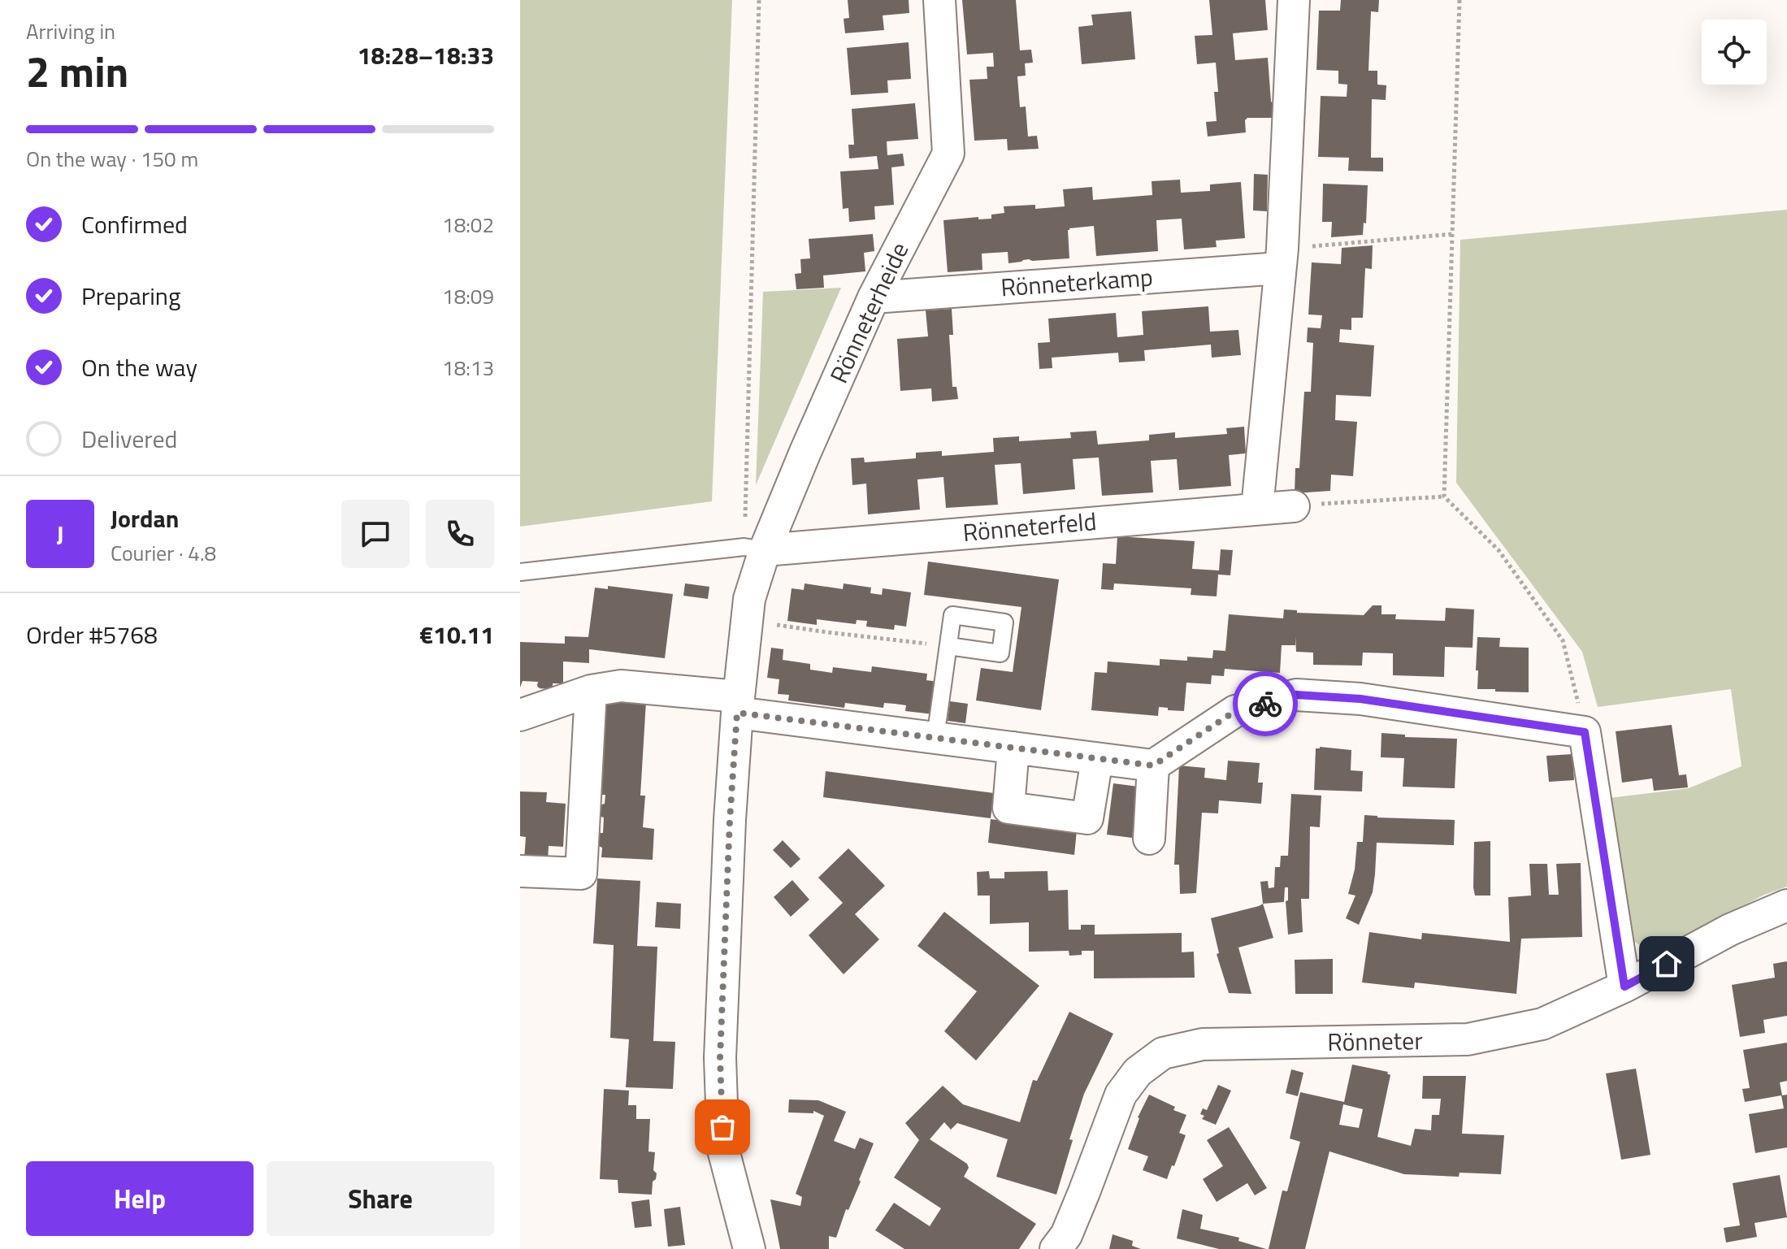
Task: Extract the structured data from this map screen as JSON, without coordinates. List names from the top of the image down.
{
  "streets": {
    "street": [
      "Rönneterkamp",
      "Rönneterheide",
      "Rönneterfeld",
      "Rönneter"
    ]
  },
  "crossings": [
    ["Rönneterkamp", "Rönneterheide"],
    ["Rönneterheide", "Rönneterfeld"]
  ],
  "page": {
    "heading": ["2 min", "Arriving in", "18:28–18:33"],
    "panel": [
      "Jordan",
      "Courier · 4.8",
      "Order #5768",
      "€10.11"
    ],
    "bar": "On the way · 150 m",
    "list": [
      ["Confirmed", "18:02"],
      ["Preparing", "18:09"],
      ["On the way", "18:13"],
      "Delivered"
    ],
    "round": "J",
    "buttons": ["Help", "Share"]
  }
}
